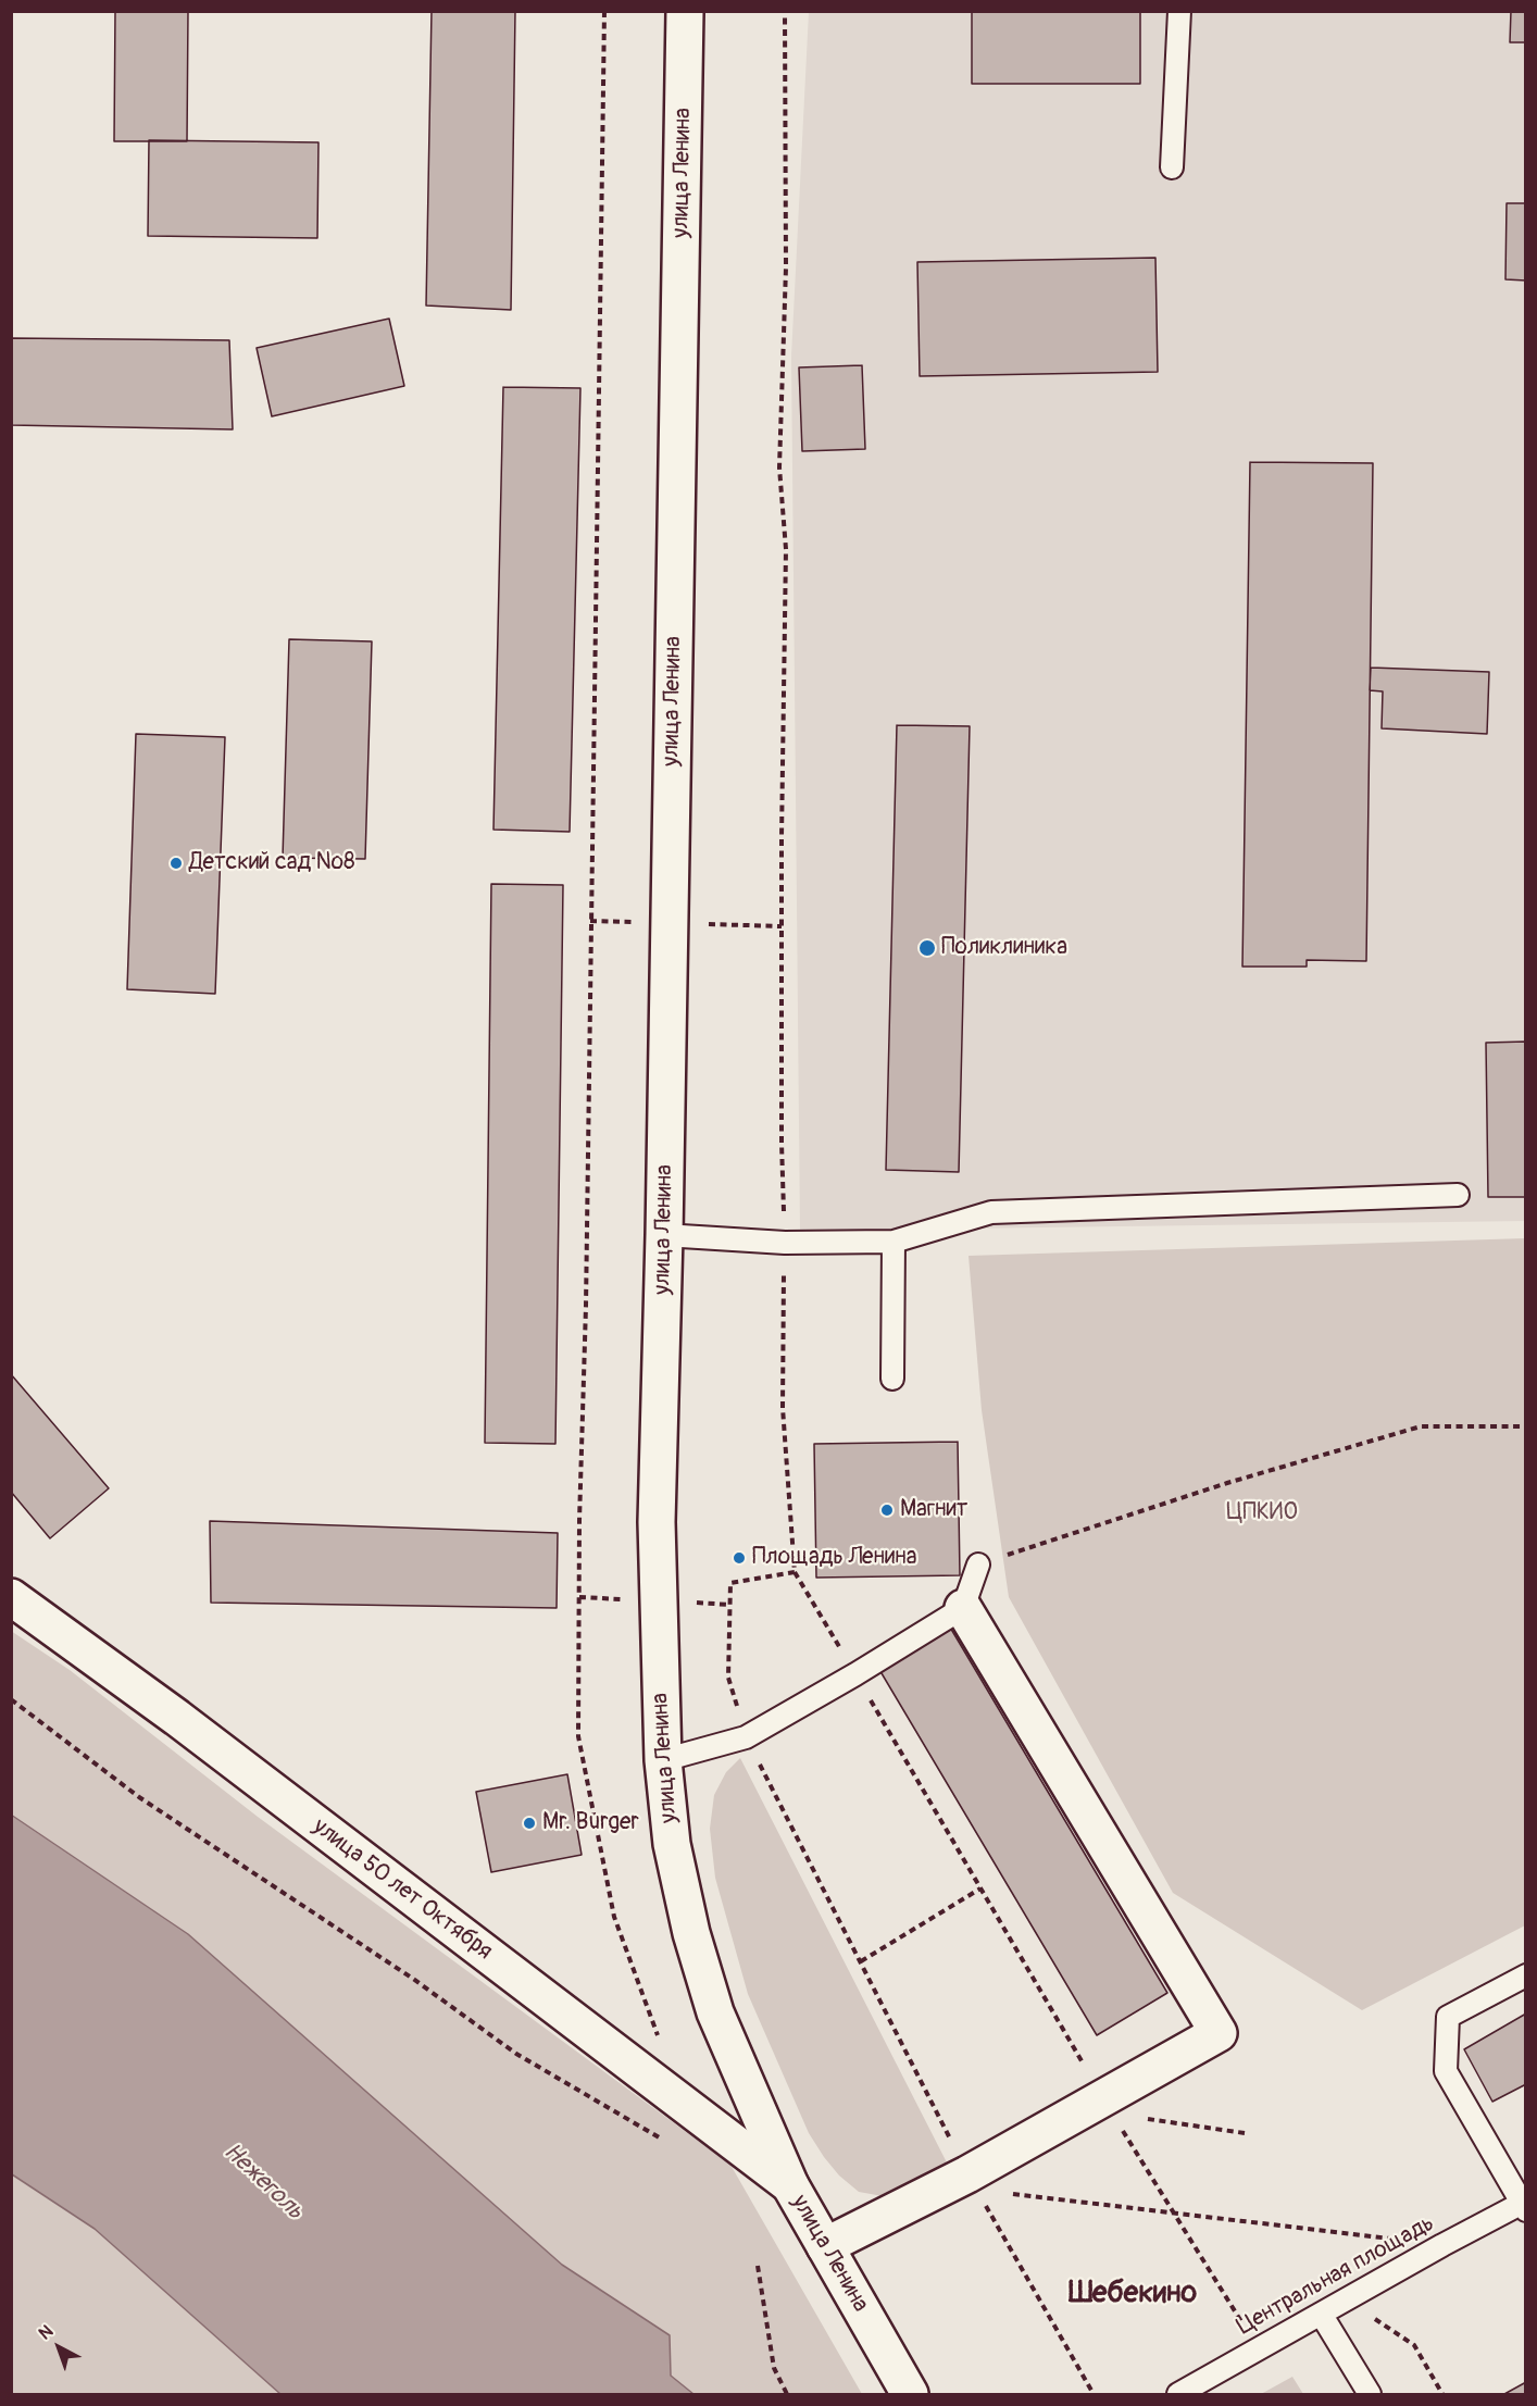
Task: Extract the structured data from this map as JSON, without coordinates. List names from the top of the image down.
{
  "streets": {
    "street": ["улица Ленина", "улица 50 лет Октября"],
    "lane": ["Центральная площадь"]
  },
  "crossings": [
    ["улица Ленина", "улица 50 лет Октября"]
  ],
  "districts": ["Шебекино"],
  "water": ["Нежеголь"],
  "parks": ["ЦПКИО"],
  "places": [
    "Детский сад №8",
    "Поликлиника",
    "Магнит",
    "Площадь Ленина",
    "Mr. Burger"
  ],
  "north": "top left"
}
